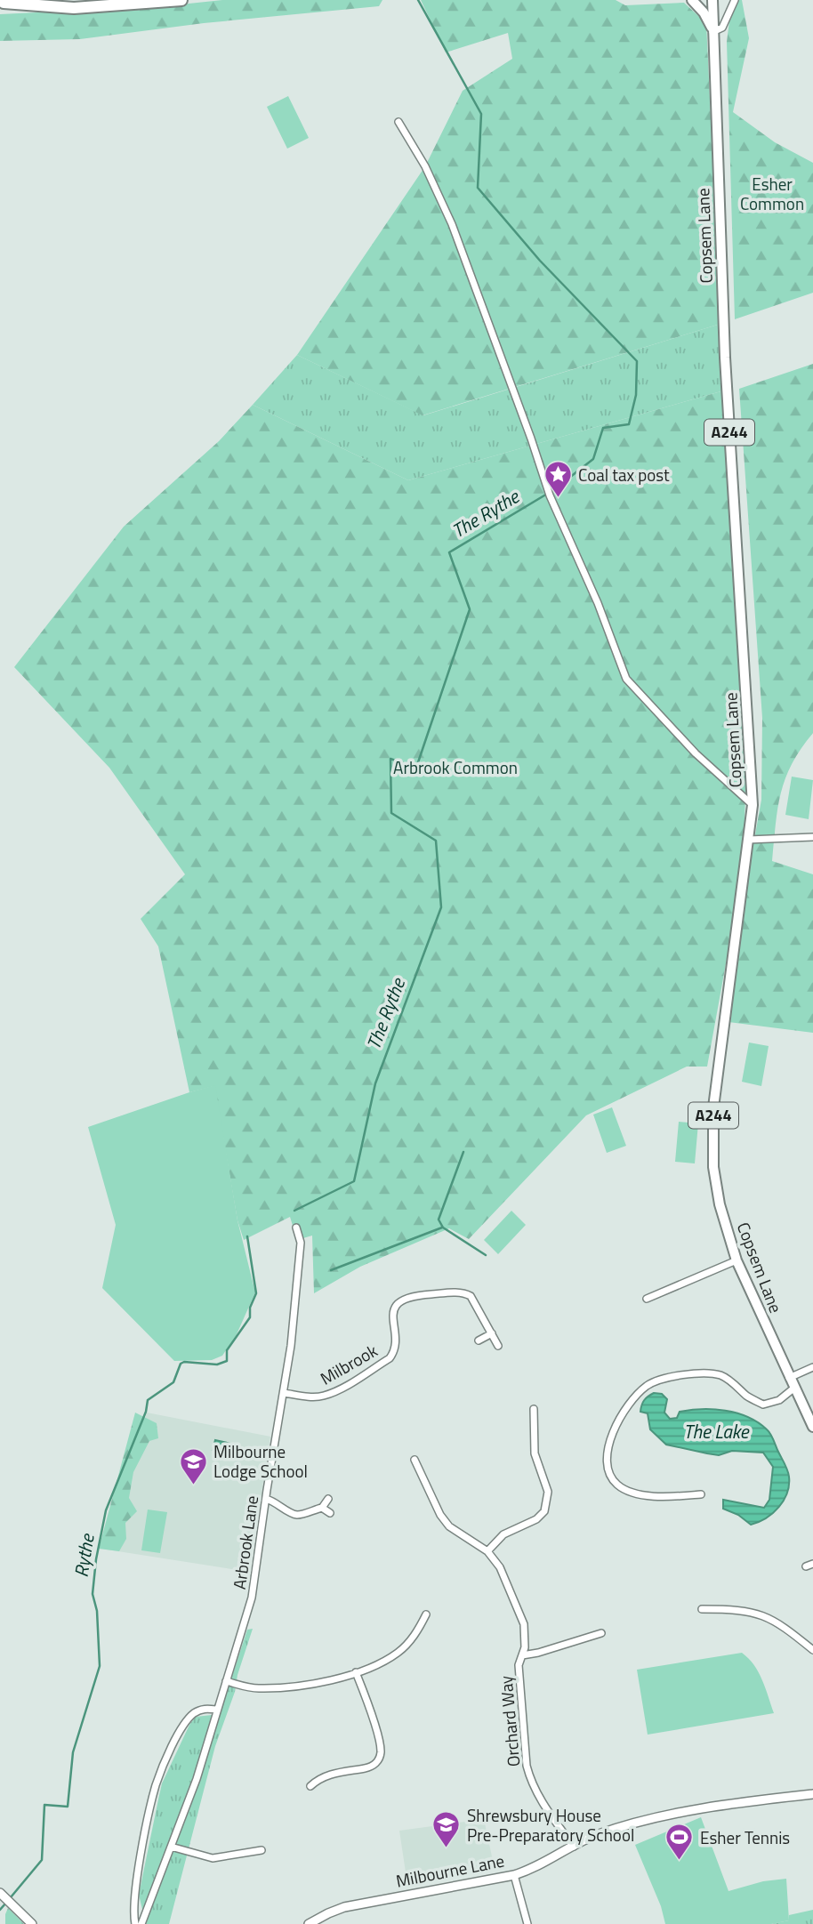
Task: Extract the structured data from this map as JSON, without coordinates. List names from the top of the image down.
{
  "streets": {
    "main road": ["Copsem Lane", "A244"],
    "street": [
      "Milbrook",
      "Arbrook Lane",
      "Orchard Way",
      "Milbourne Lane"
    ]
  },
  "crossings": [
    ["Milbrook", "Arbrook Lane"],
    ["Orchard Way", "Milbourne Lane"]
  ],
  "water": ["The Rythe", "The Lake", "Rythe"],
  "parks": ["Esher Common", "Arbrook Common"],
  "places": {
    "place": ["Coal tax post"],
    "school or university": ["Milbourne Lodge School", "Shrewsbury House Pre-Preparatory School"],
    "sports": ["Esher Tennis"]
  }
}
